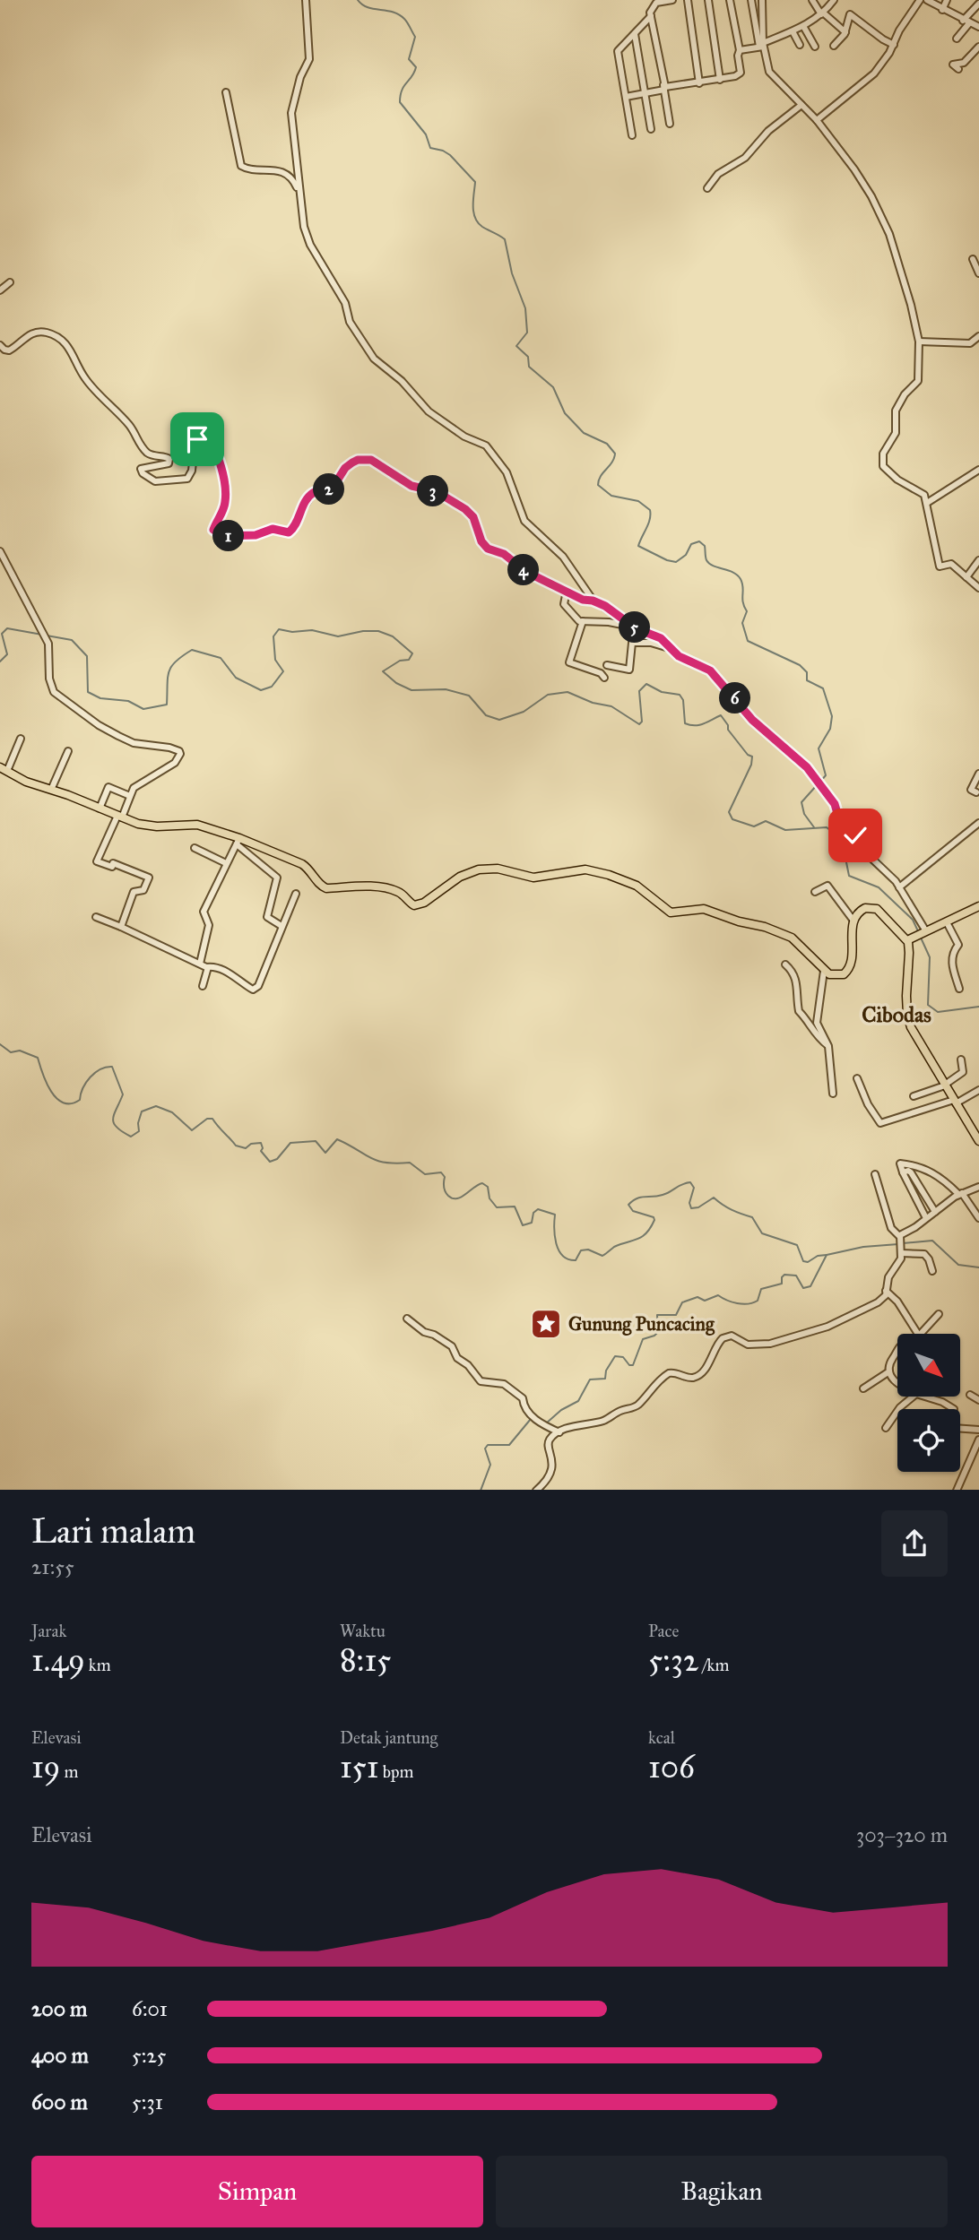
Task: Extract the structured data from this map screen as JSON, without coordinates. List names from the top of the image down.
{
  "districts": ["Cibodas"],
  "places": {
    "place": ["Gunung Puncacing"]
  },
  "north": "bottom right",
  "page": {
    "pins": [
      "2",
      "3",
      "1",
      "4",
      "5",
      "6"
    ],
    "heading": ["Lari malam", "21:55"],
    "stats": [
      ["Jarak", "1.49 km"],
      ["Waktu", "8:15"],
      ["Pace", "5:32 /km"],
      ["Elevasi", "19 m"],
      ["Detak jantung", "151 bpm"],
      ["kcal", "106"]
    ],
    "chart": ["Elevasi", "303–320 m"],
    "list": [
      {
        "name": "200 m",
        "note": "6:01"
      },
      {
        "name": "400 m",
        "note": "5:25"
      },
      {
        "name": "600 m",
        "note": "5:31"
      }
    ],
    "buttons": ["Simpan", "Bagikan"]
  }
}
